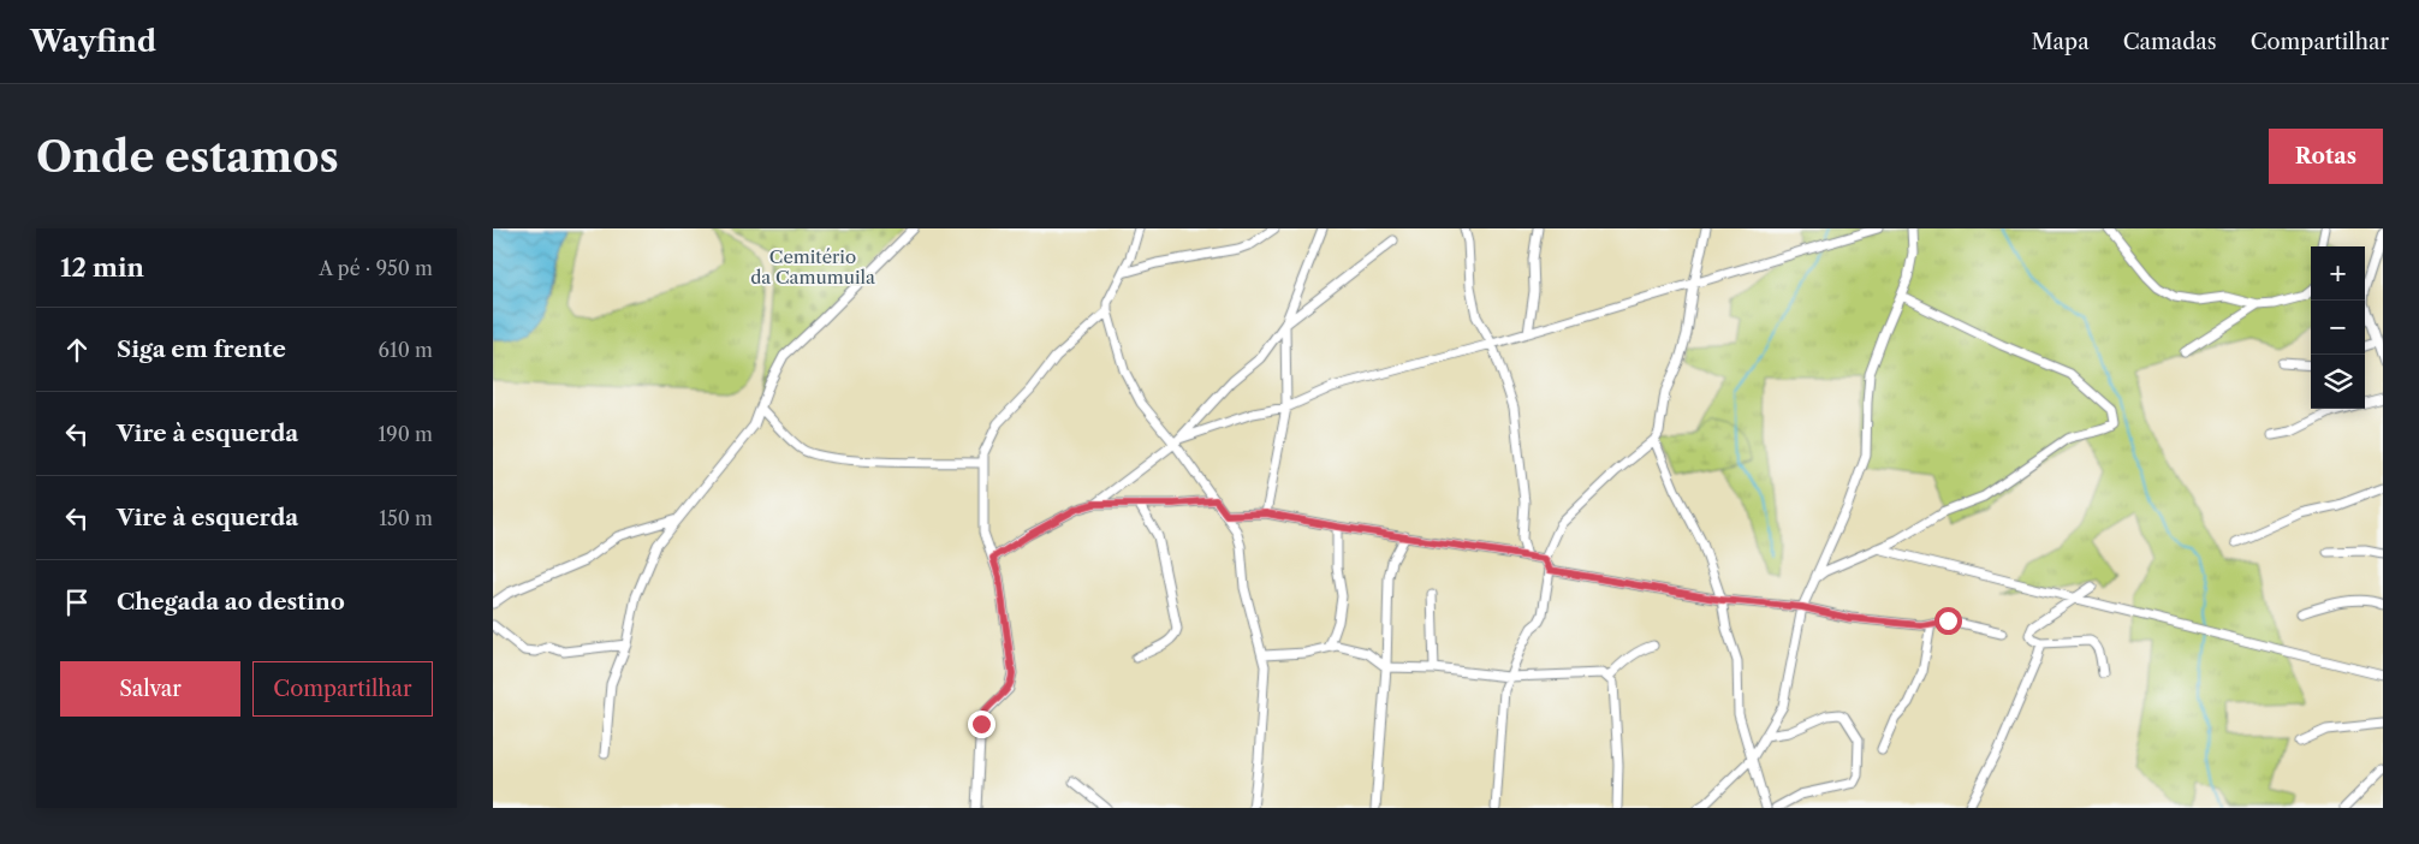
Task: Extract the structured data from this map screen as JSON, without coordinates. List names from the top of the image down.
{
  "parks": ["Cemitério da Camumuila"],
  "page": {
    "header": "Wayfind",
    "nav": ["Mapa", "Camadas", "Compartilhar"],
    "buttons": [
      "Rotas",
      ["Salvar", "Compartilhar"]
    ],
    "title": "Onde estamos",
    "heading": ["12 min", "A pé · 950 m"],
    "map_buttons": ["+", "−"],
    "list": [
      ["Siga em frente", "610 m"],
      ["Vire à esquerda", "190 m"],
      ["Vire à esquerda", "150 m"],
      "Chegada ao destino"
    ]
  }
}
